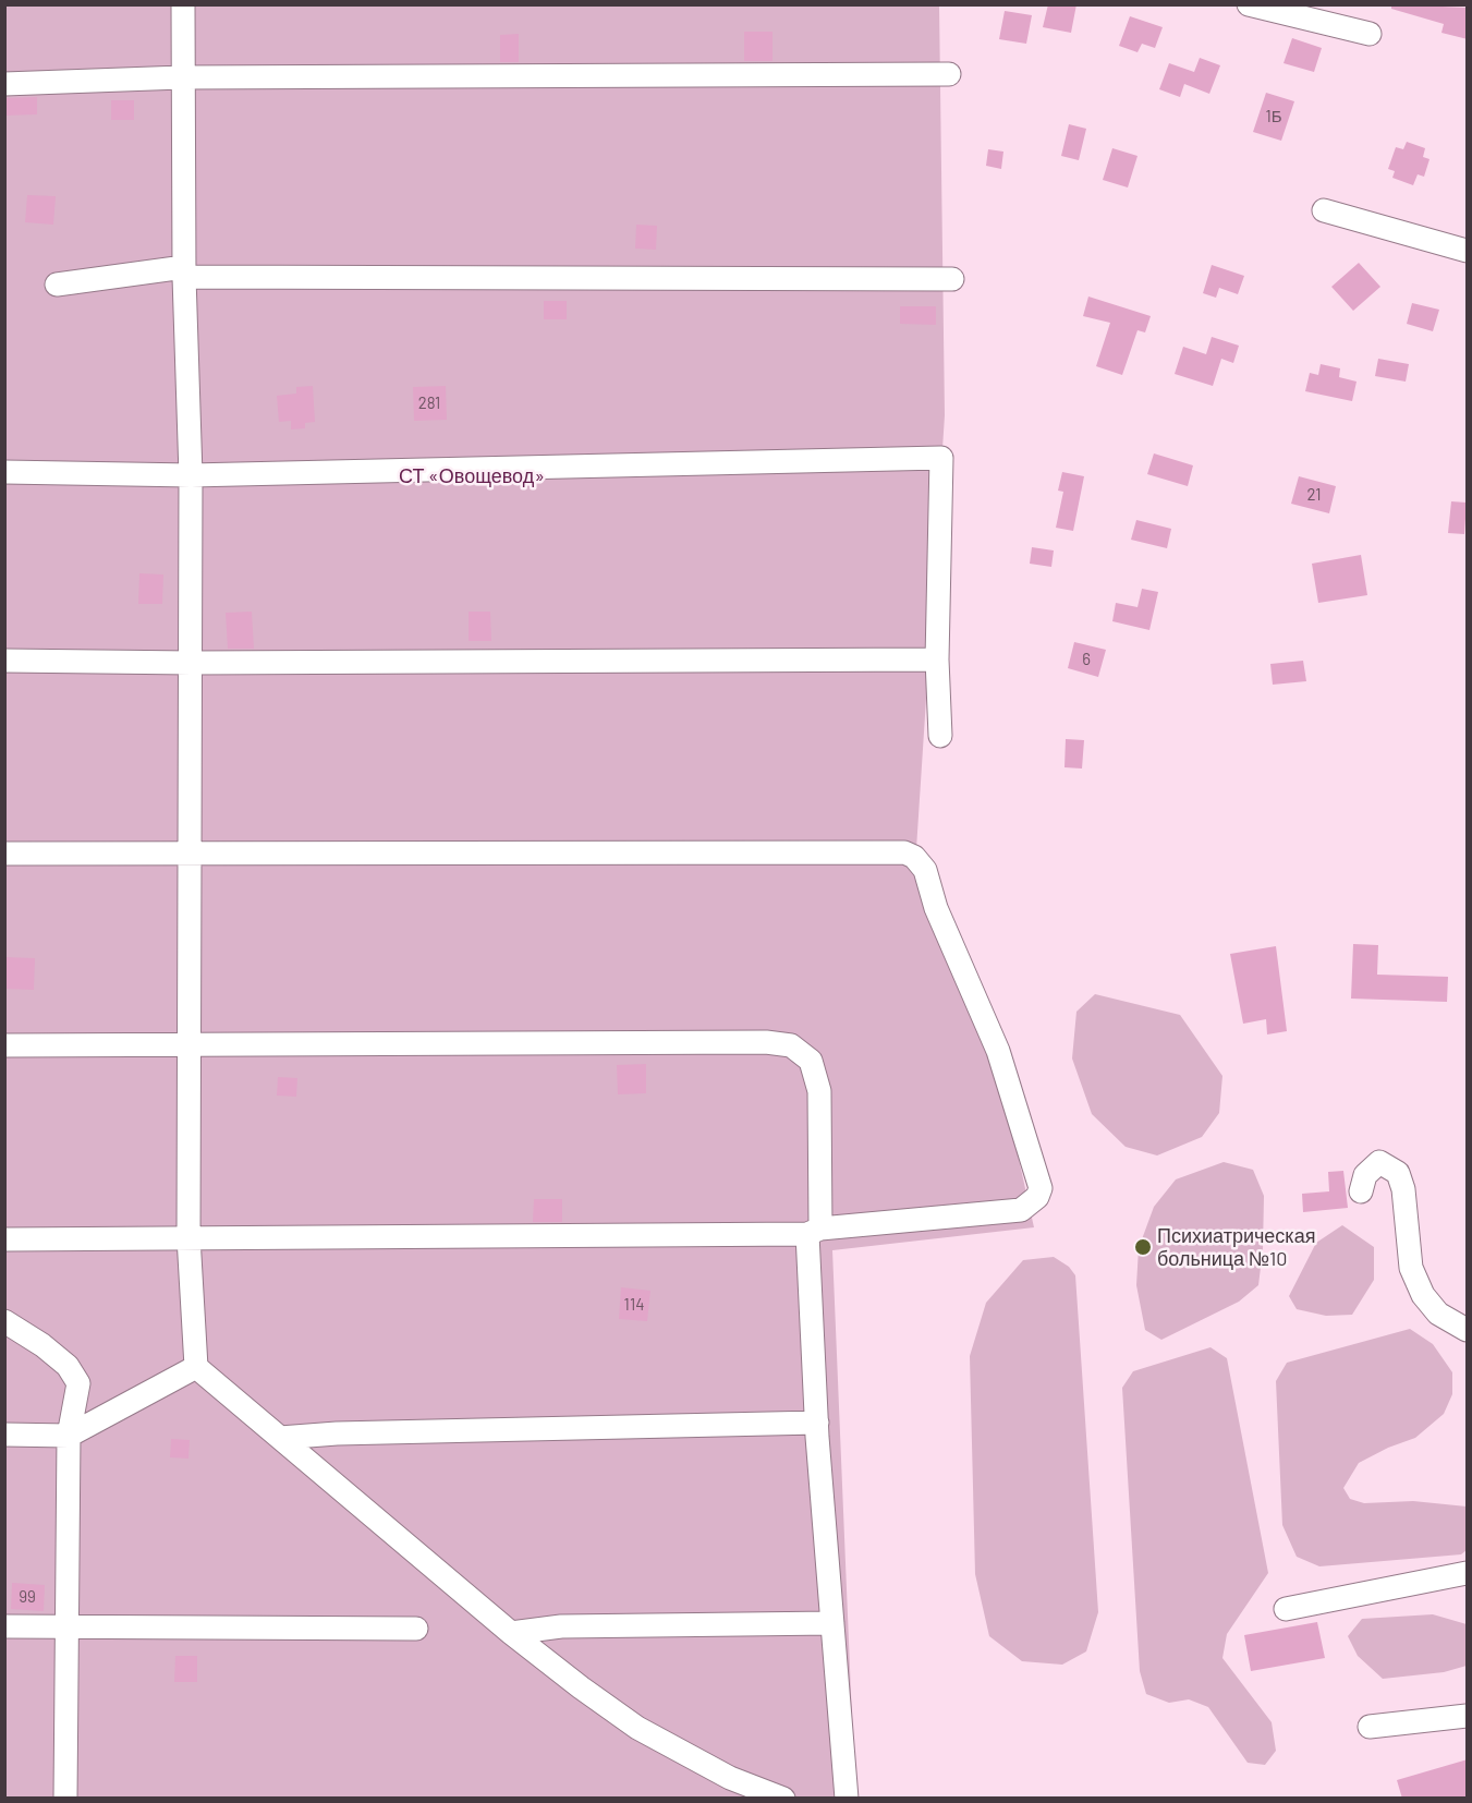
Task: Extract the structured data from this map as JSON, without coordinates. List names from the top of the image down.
{
  "parks": ["СТ «Овощевод»"],
  "places": ["Психиатрическая больница №10"],
  "house_numbers": [
    "1Б",
    "281",
    "21",
    "6",
    "114",
    "99"
  ]
}
